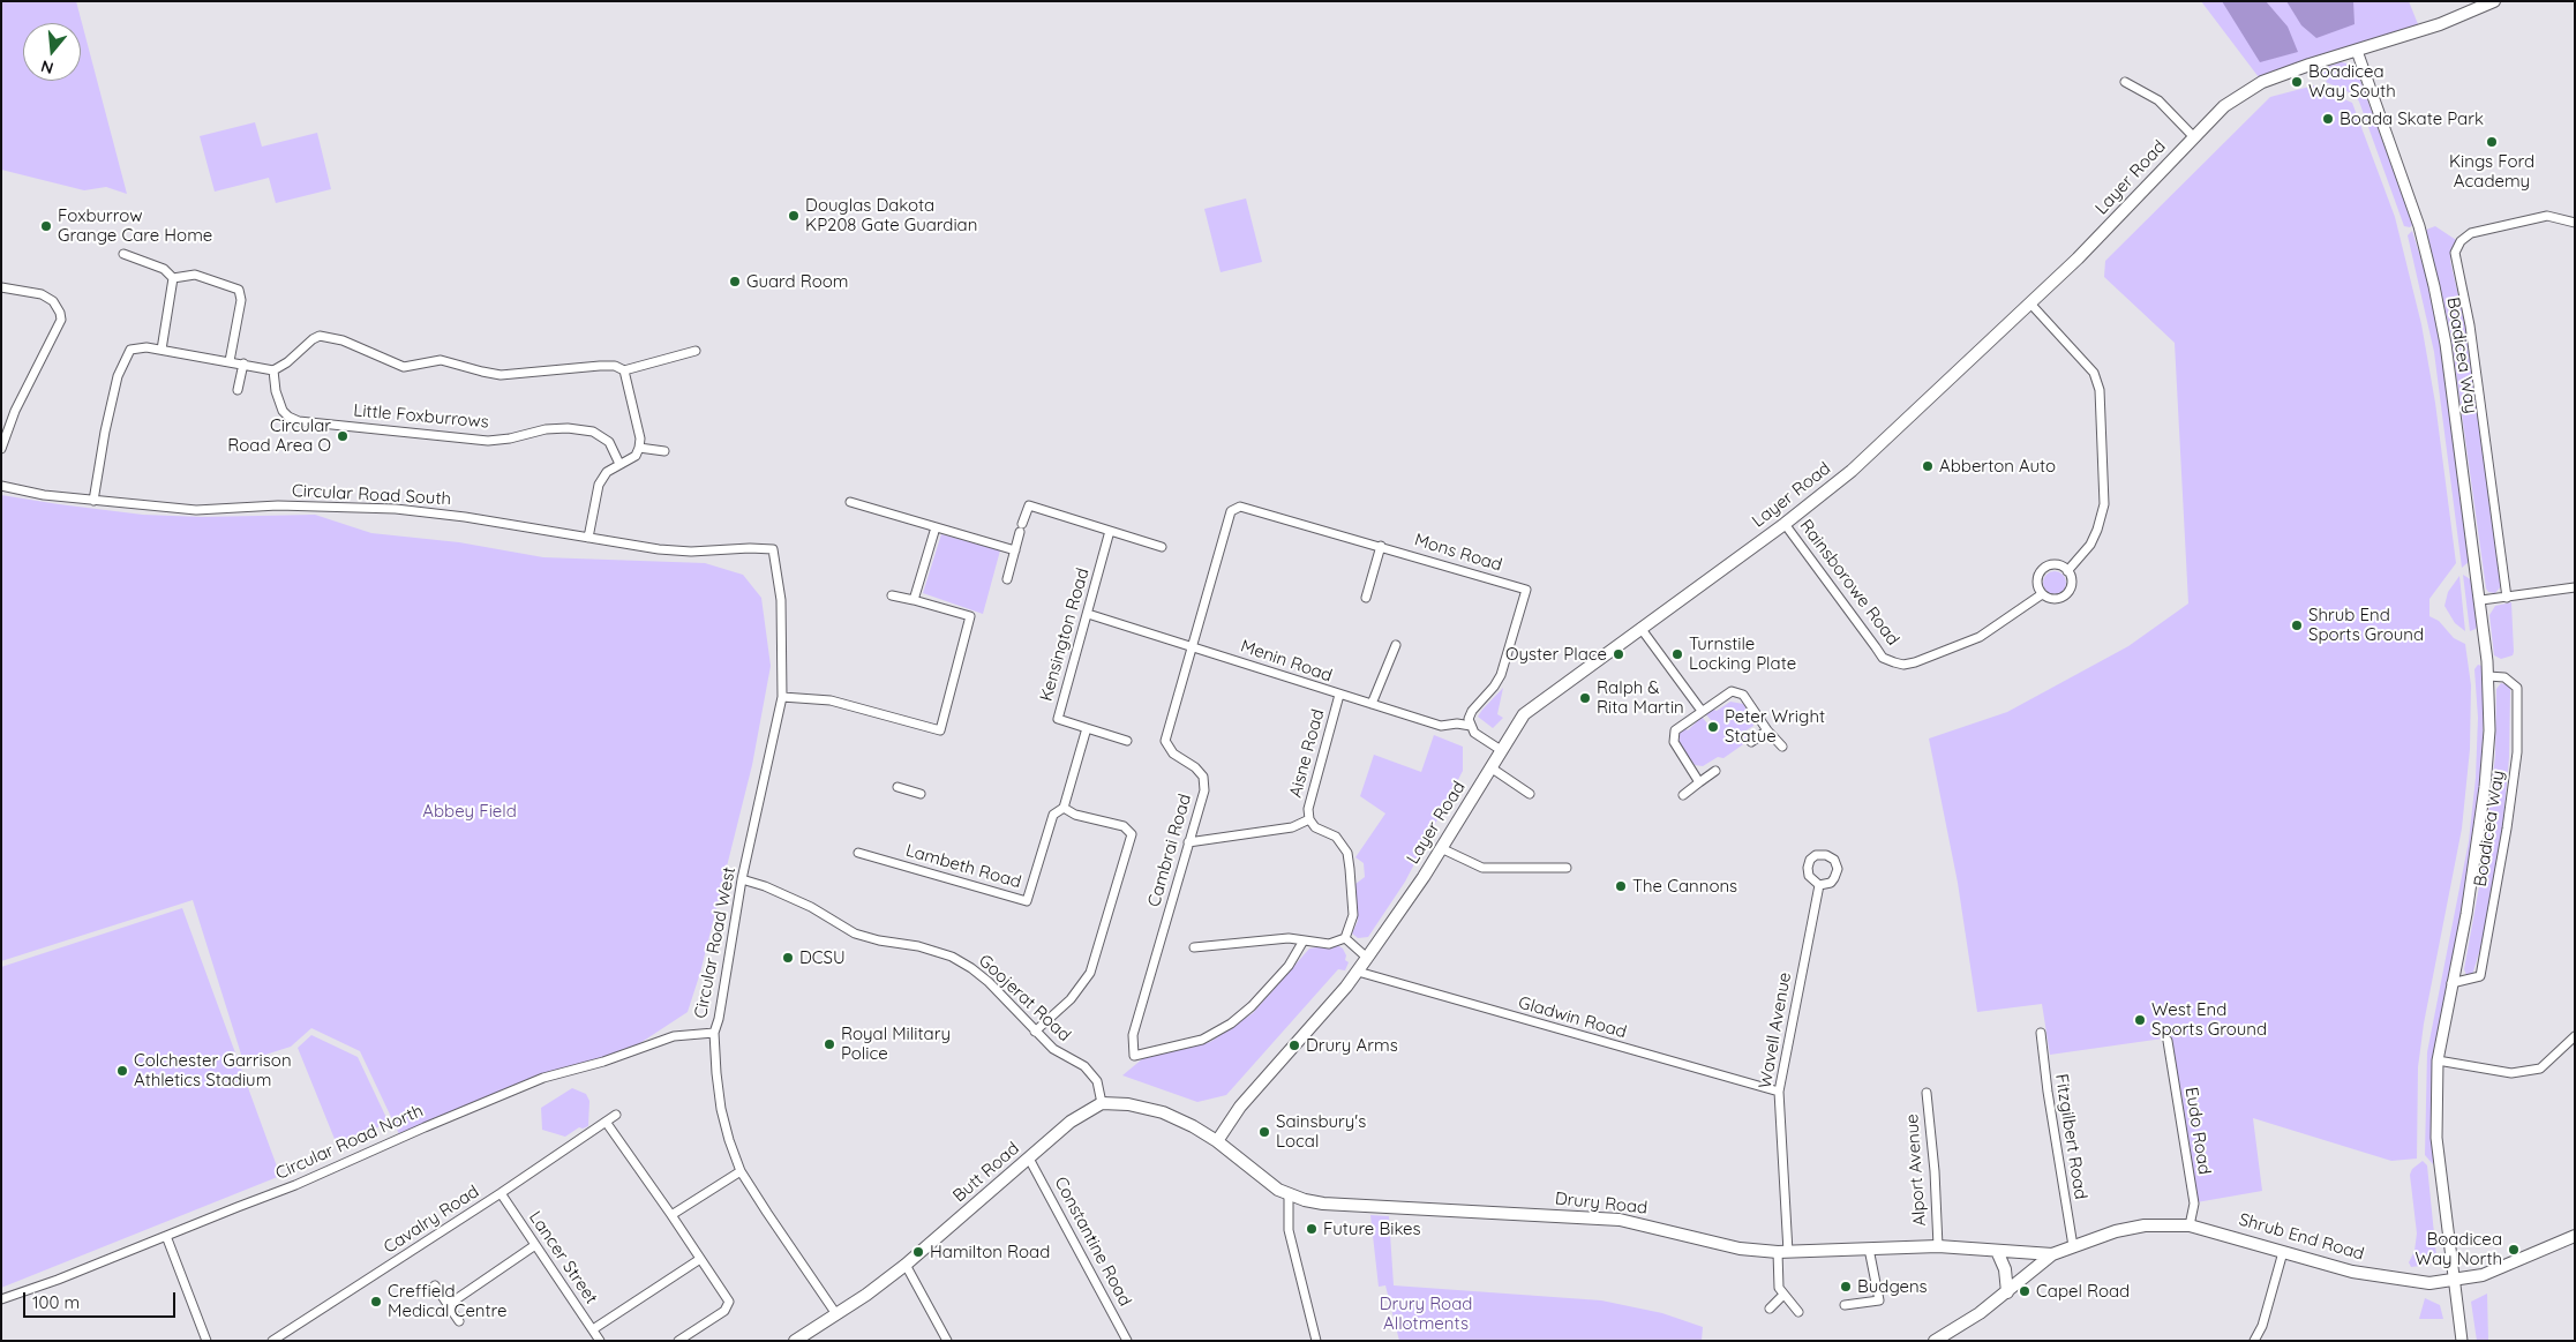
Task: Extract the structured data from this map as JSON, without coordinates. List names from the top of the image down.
{
  "streets": {
    "main road": [
      "Layer Road",
      "Butt Road",
      "Drury Road",
      "Shrub End Road"
    ],
    "street": [
      "Boadicea Way",
      "Little Foxburrows",
      "Circular Road South",
      "Mons Road",
      "Rainsborowe Road",
      "Kensington Road",
      "Menin Road",
      "Aisne Road",
      "Cambrai Road",
      "Lambeth Road",
      "Circular Road West",
      "Goojerat Road",
      "Gladwin Road",
      "Wavell Avenue",
      "Eudo Road",
      "Fitzgilbert Road",
      "Circular Road North",
      "Alport Avenue",
      "Cavalry Road",
      "Constantine Road",
      "Lancer Street"
    ]
  },
  "crossings": [
    ["Layer Road", "Boadicea Way"],
    ["Layer Road", "Rainsborowe Road"],
    ["Layer Road", "Gladwin Road"],
    ["Layer Road", "Drury Road"],
    ["Boadicea Way", "Shrub End Road"],
    ["Circular Road South", "Circular Road West"],
    ["Mons Road", "Menin Road"],
    ["Mons Road", "Cambrai Road"],
    ["Kensington Road", "Menin Road"],
    ["Menin Road", "Aisne Road"],
    ["Menin Road", "Cambrai Road"],
    ["Aisne Road", "Cambrai Road"],
    ["Circular Road West", "Goojerat Road"],
    ["Circular Road West", "Circular Road North"],
    ["Circular Road West", "Butt Road"],
    ["Goojerat Road", "Butt Road"],
    ["Gladwin Road", "Wavell Avenue"],
    ["Wavell Avenue", "Drury Road"],
    ["Eudo Road", "Shrub End Road"],
    ["Fitzgilbert Road", "Shrub End Road"],
    ["Alport Avenue", "Drury Road"],
    ["Butt Road", "Constantine Road"],
    ["Drury Road", "Shrub End Road"],
    ["Cavalry Road", "Lancer Street"]
  ],
  "parks": ["Abbey Field", "Drury Road Allotments"],
  "places": [
    "Boadicea Way South",
    "Boada Skate Park",
    "Kings Ford Academy",
    "Douglas Dakota KP208 Gate Guardian",
    "Foxburrow Grange Care Home",
    "Guard Room",
    "Circular Road Area O",
    "Abberton Auto",
    "Shrub End Sports Ground",
    "Oyster Place",
    "Turnstile Locking Plate",
    "Ralph & Rita Martin",
    "Peter Wright Statue",
    "The Cannons",
    "DCSU",
    "West End Sports Ground",
    "Royal Military Police",
    "Drury Arms",
    "Colchester Garrison Athletics Stadium",
    "Sainsbury's Local",
    "Future Bikes",
    "Boadicea Way North",
    "Hamilton Road",
    "Budgens",
    "Capel Road",
    "Creffield Medical Centre"
  ],
  "scale_bar": "100 m",
  "north": "bottom"
}
